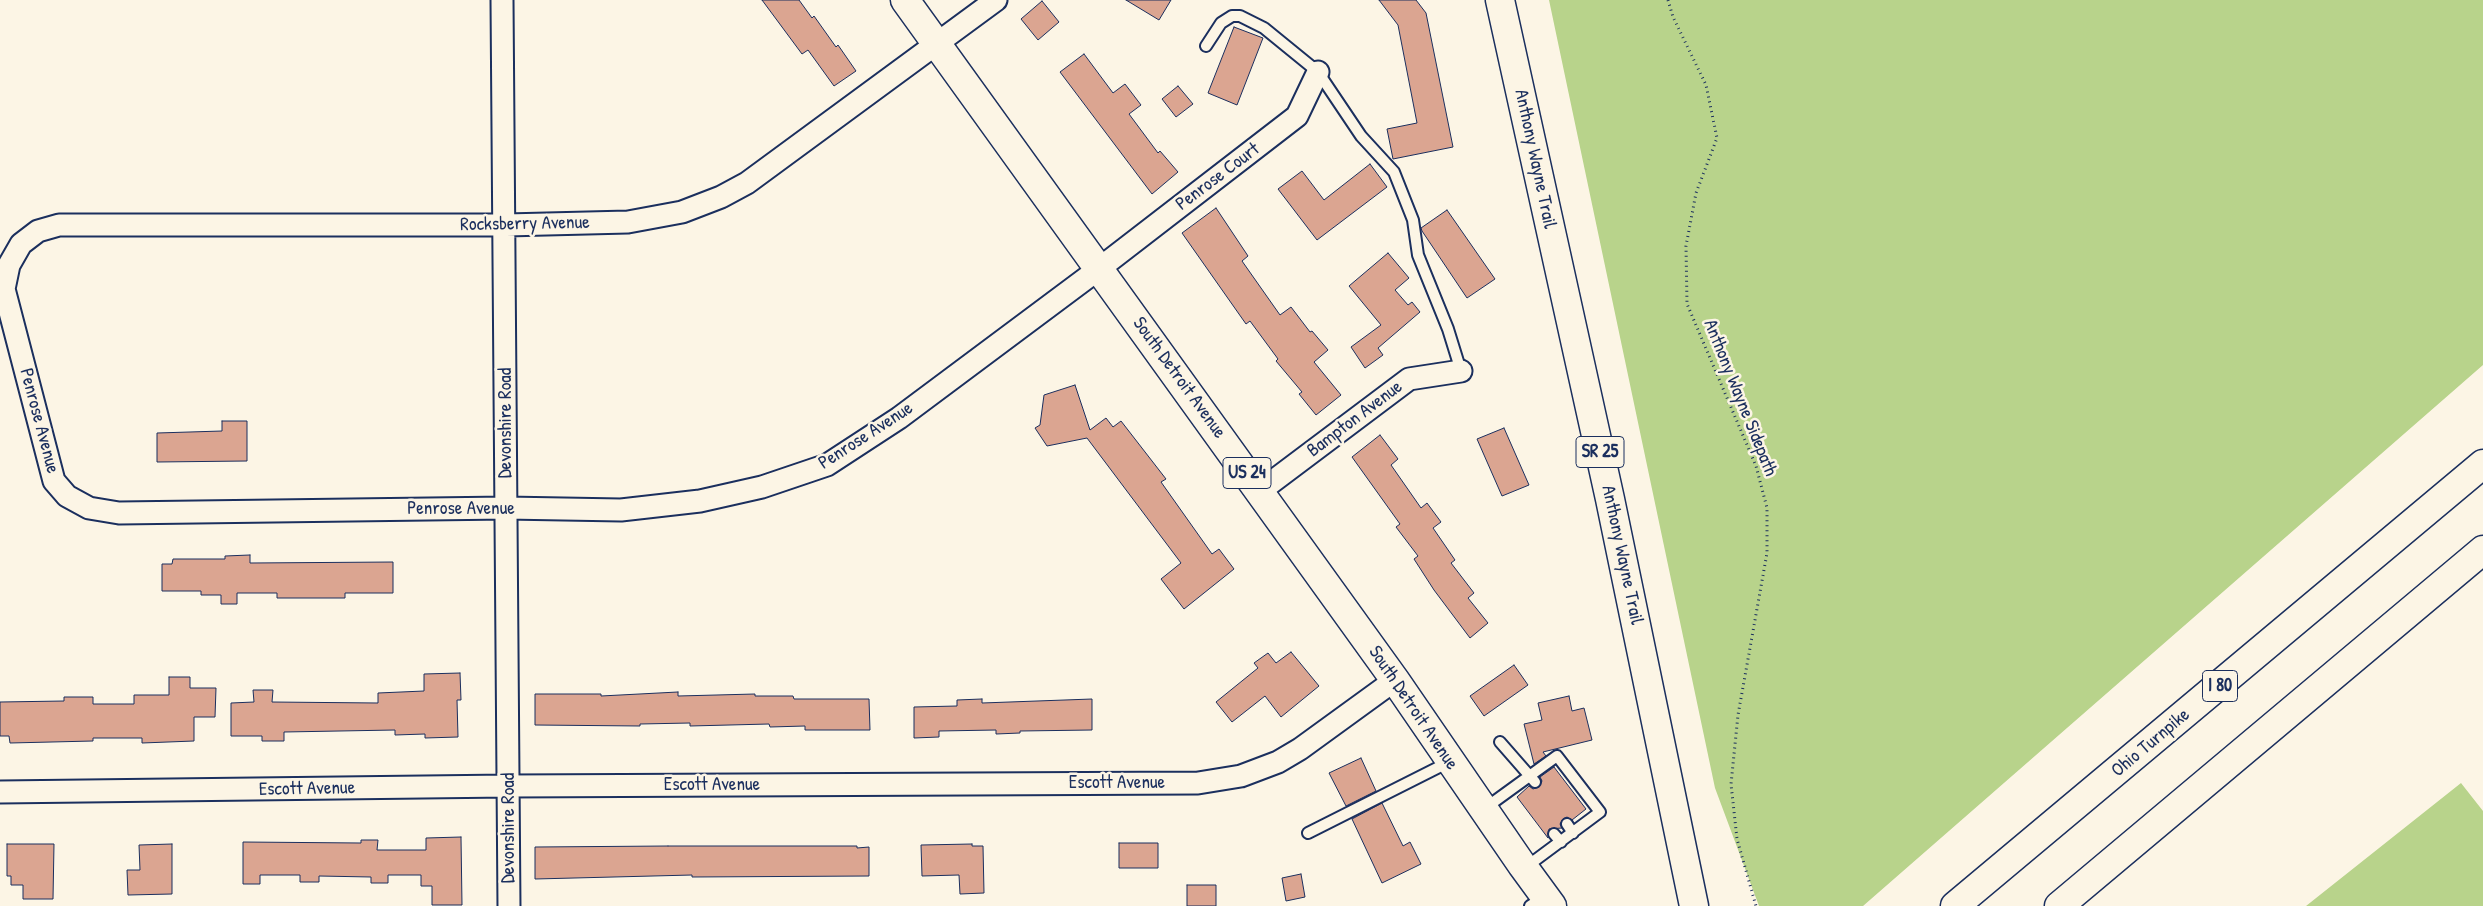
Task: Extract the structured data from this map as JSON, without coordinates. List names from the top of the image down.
{
  "streets": {
    "main road": [
      "Anthony Wayne Trail",
      "South Detroit Avenue",
      "SR 25",
      "US 24",
      "I 80",
      "Ohio Turnpike"
    ],
    "street": [
      "Penrose Court",
      "Rocksberry Avenue",
      "Bampton Avenue",
      "Penrose Avenue",
      "Devonshire Road",
      "Escott Avenue"
    ],
    "path": ["Anthony Wayne Sidepath"]
  },
  "crossings": [
    ["Penrose Court", "South Detroit Avenue"],
    ["Penrose Court", "Penrose Avenue"],
    ["Rocksberry Avenue", "South Detroit Avenue"],
    ["Rocksberry Avenue", "Penrose Avenue"],
    ["Rocksberry Avenue", "Devonshire Road"],
    ["South Detroit Avenue", "Bampton Avenue"],
    ["South Detroit Avenue", "Penrose Avenue"],
    ["South Detroit Avenue", "Escott Avenue"],
    ["Penrose Avenue", "Devonshire Road"],
    ["Devonshire Road", "Escott Avenue"]
  ]
}
